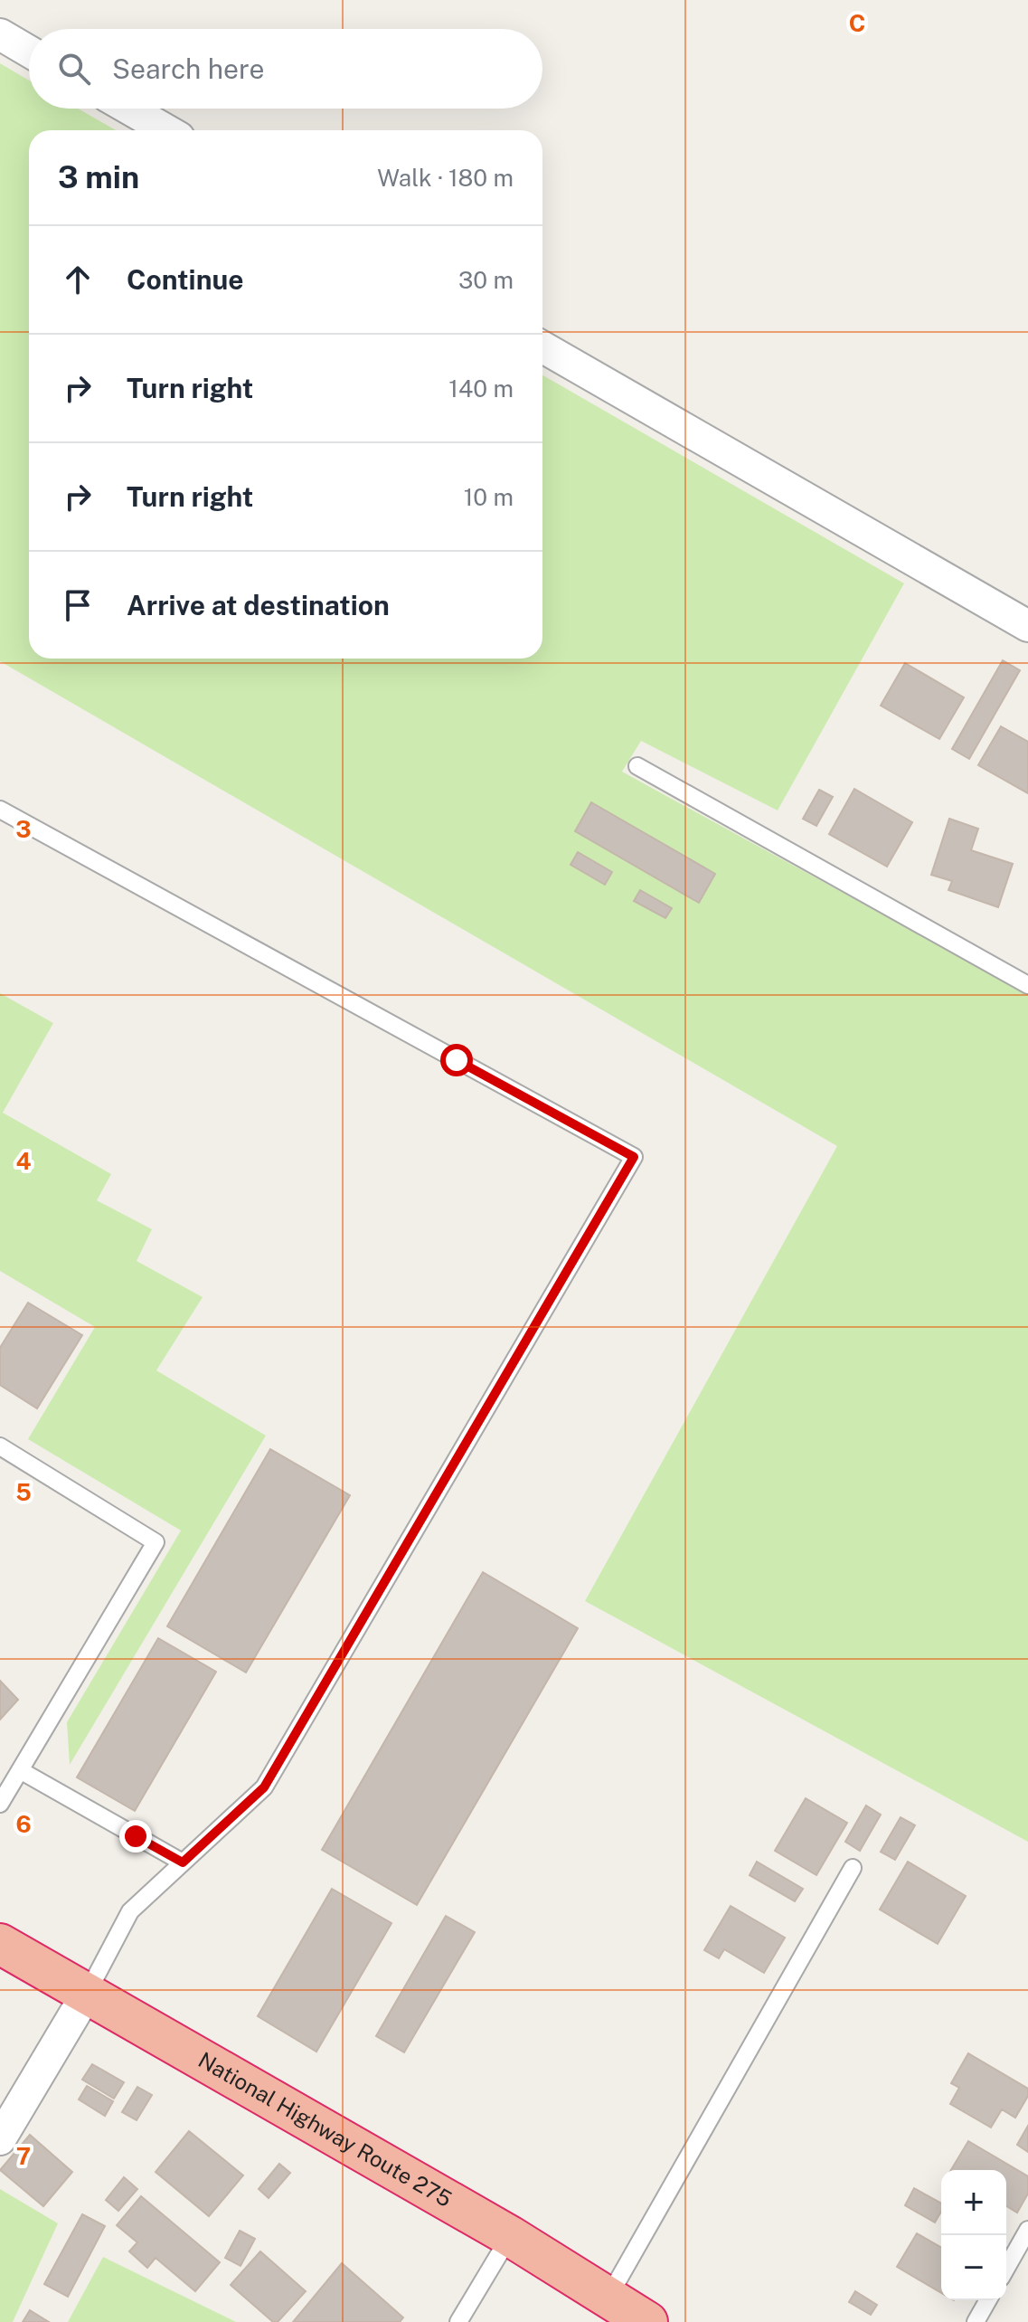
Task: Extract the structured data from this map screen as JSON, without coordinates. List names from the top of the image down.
{
  "streets": {
    "highway": ["National Highway Route 275"]
  },
  "page": {
    "search": "Search here",
    "heading": ["3 min", "Walk · 180 m"],
    "list": [
      ["Continue", "30 m"],
      ["Turn right", "140 m"],
      ["Turn right", "10 m"],
      "Arrive at destination"
    ],
    "map_buttons": ["+", "−"]
  },
  "grid": {
    "columns": ["C"],
    "rows": [
      "3",
      "4",
      "5",
      "6",
      "7"
    ]
  }
}
